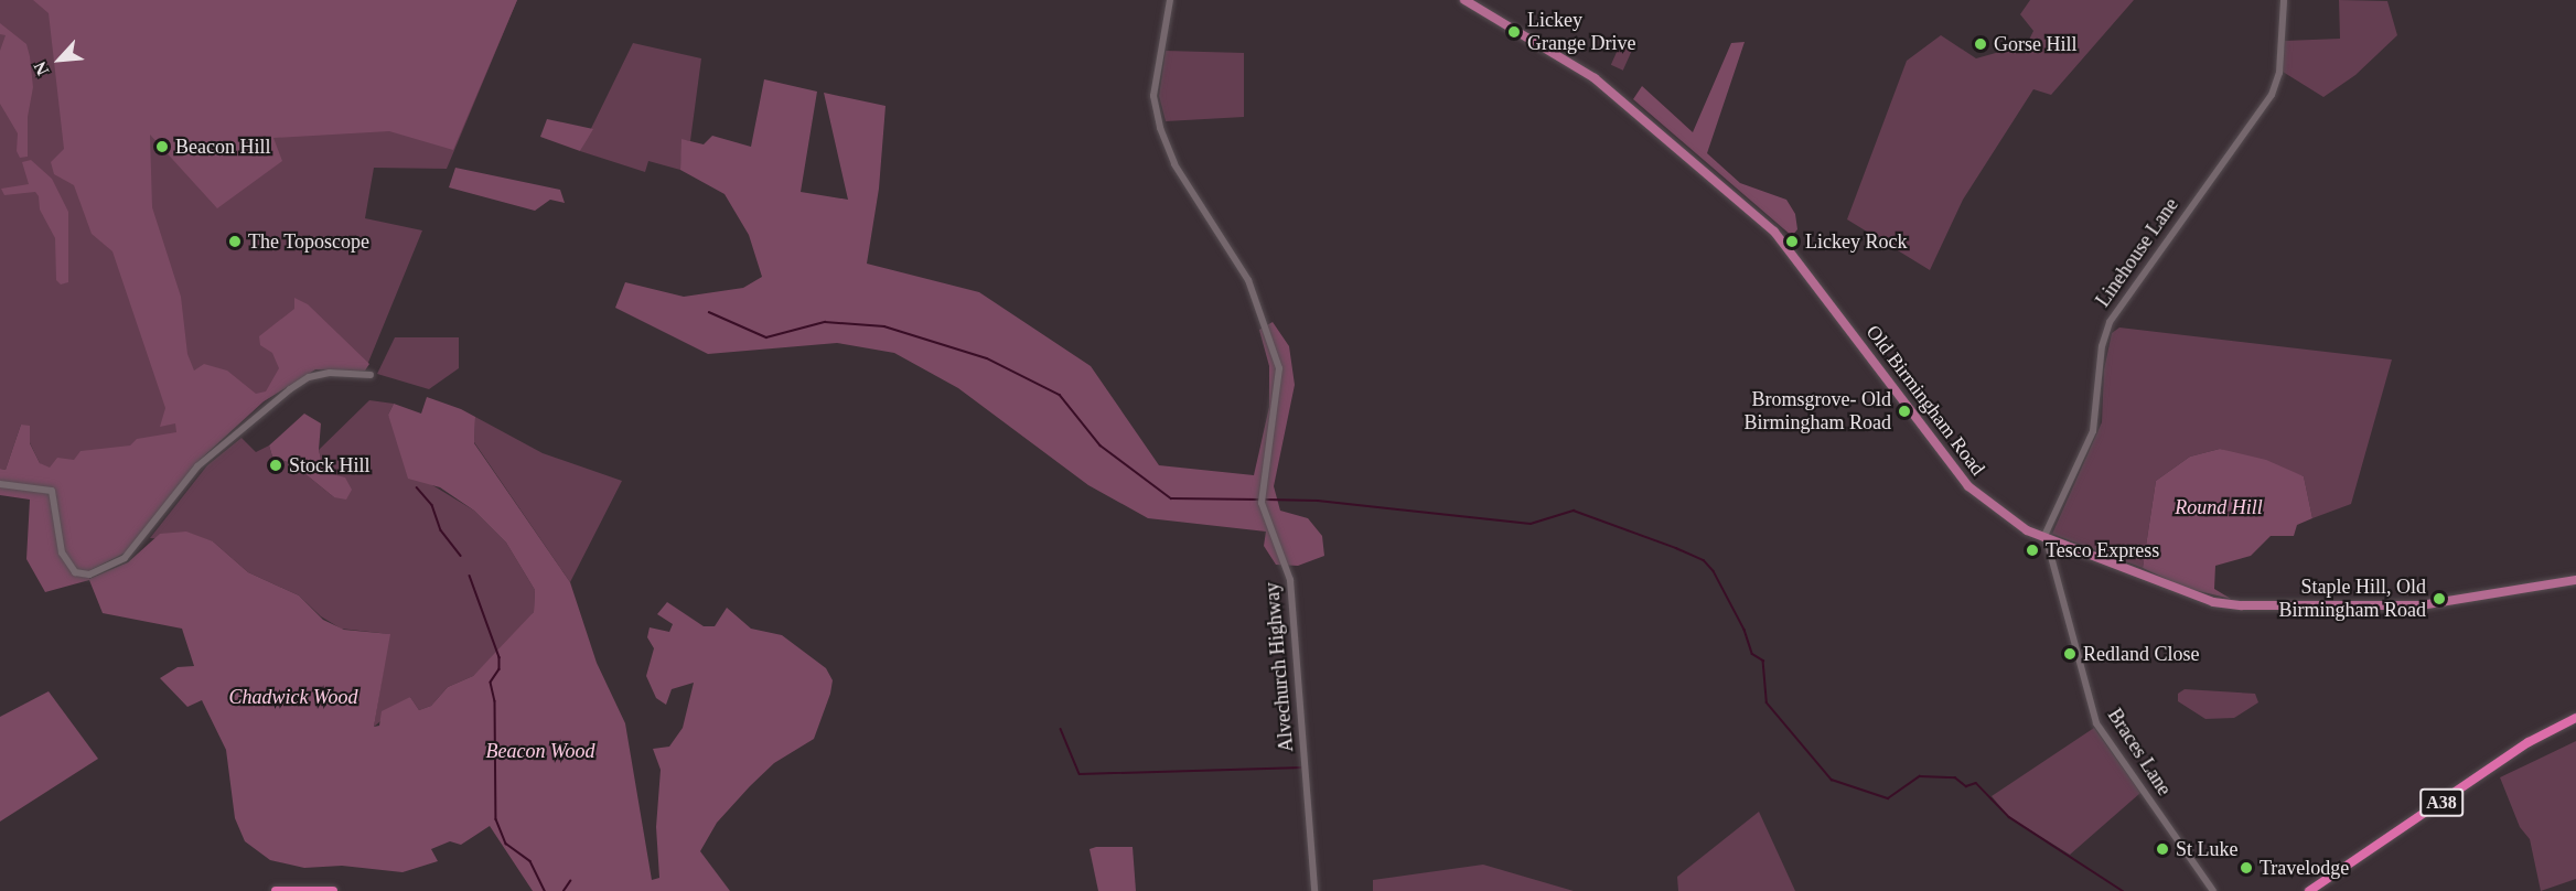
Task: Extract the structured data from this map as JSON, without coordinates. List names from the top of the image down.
{
  "streets": {
    "highway": ["A38"],
    "main road": ["Old Birmingham Road"],
    "street": ["Linehouse Lane", "Alvechurch Highway", "Braces Lane"]
  },
  "crossings": [
    ["Linehouse Lane", "Old Birmingham Road"],
    ["Linehouse Lane", "Braces Lane"],
    ["Old Birmingham Road", "Braces Lane"]
  ],
  "parks": ["Round Hill", "Chadwick Wood", "Beacon Wood"],
  "places": [
    "Lickey Grange Drive",
    "Gorse Hill",
    "Beacon Hill",
    "The Toposcope",
    "Lickey Rock",
    "Bromsgrove- Old Birmingham Road",
    "Stock Hill",
    "Tesco Express",
    "Staple Hill, Old Birmingham Road",
    "Redland Close",
    "St Luke",
    "Travelodge"
  ],
  "north": "bottom left"
}
